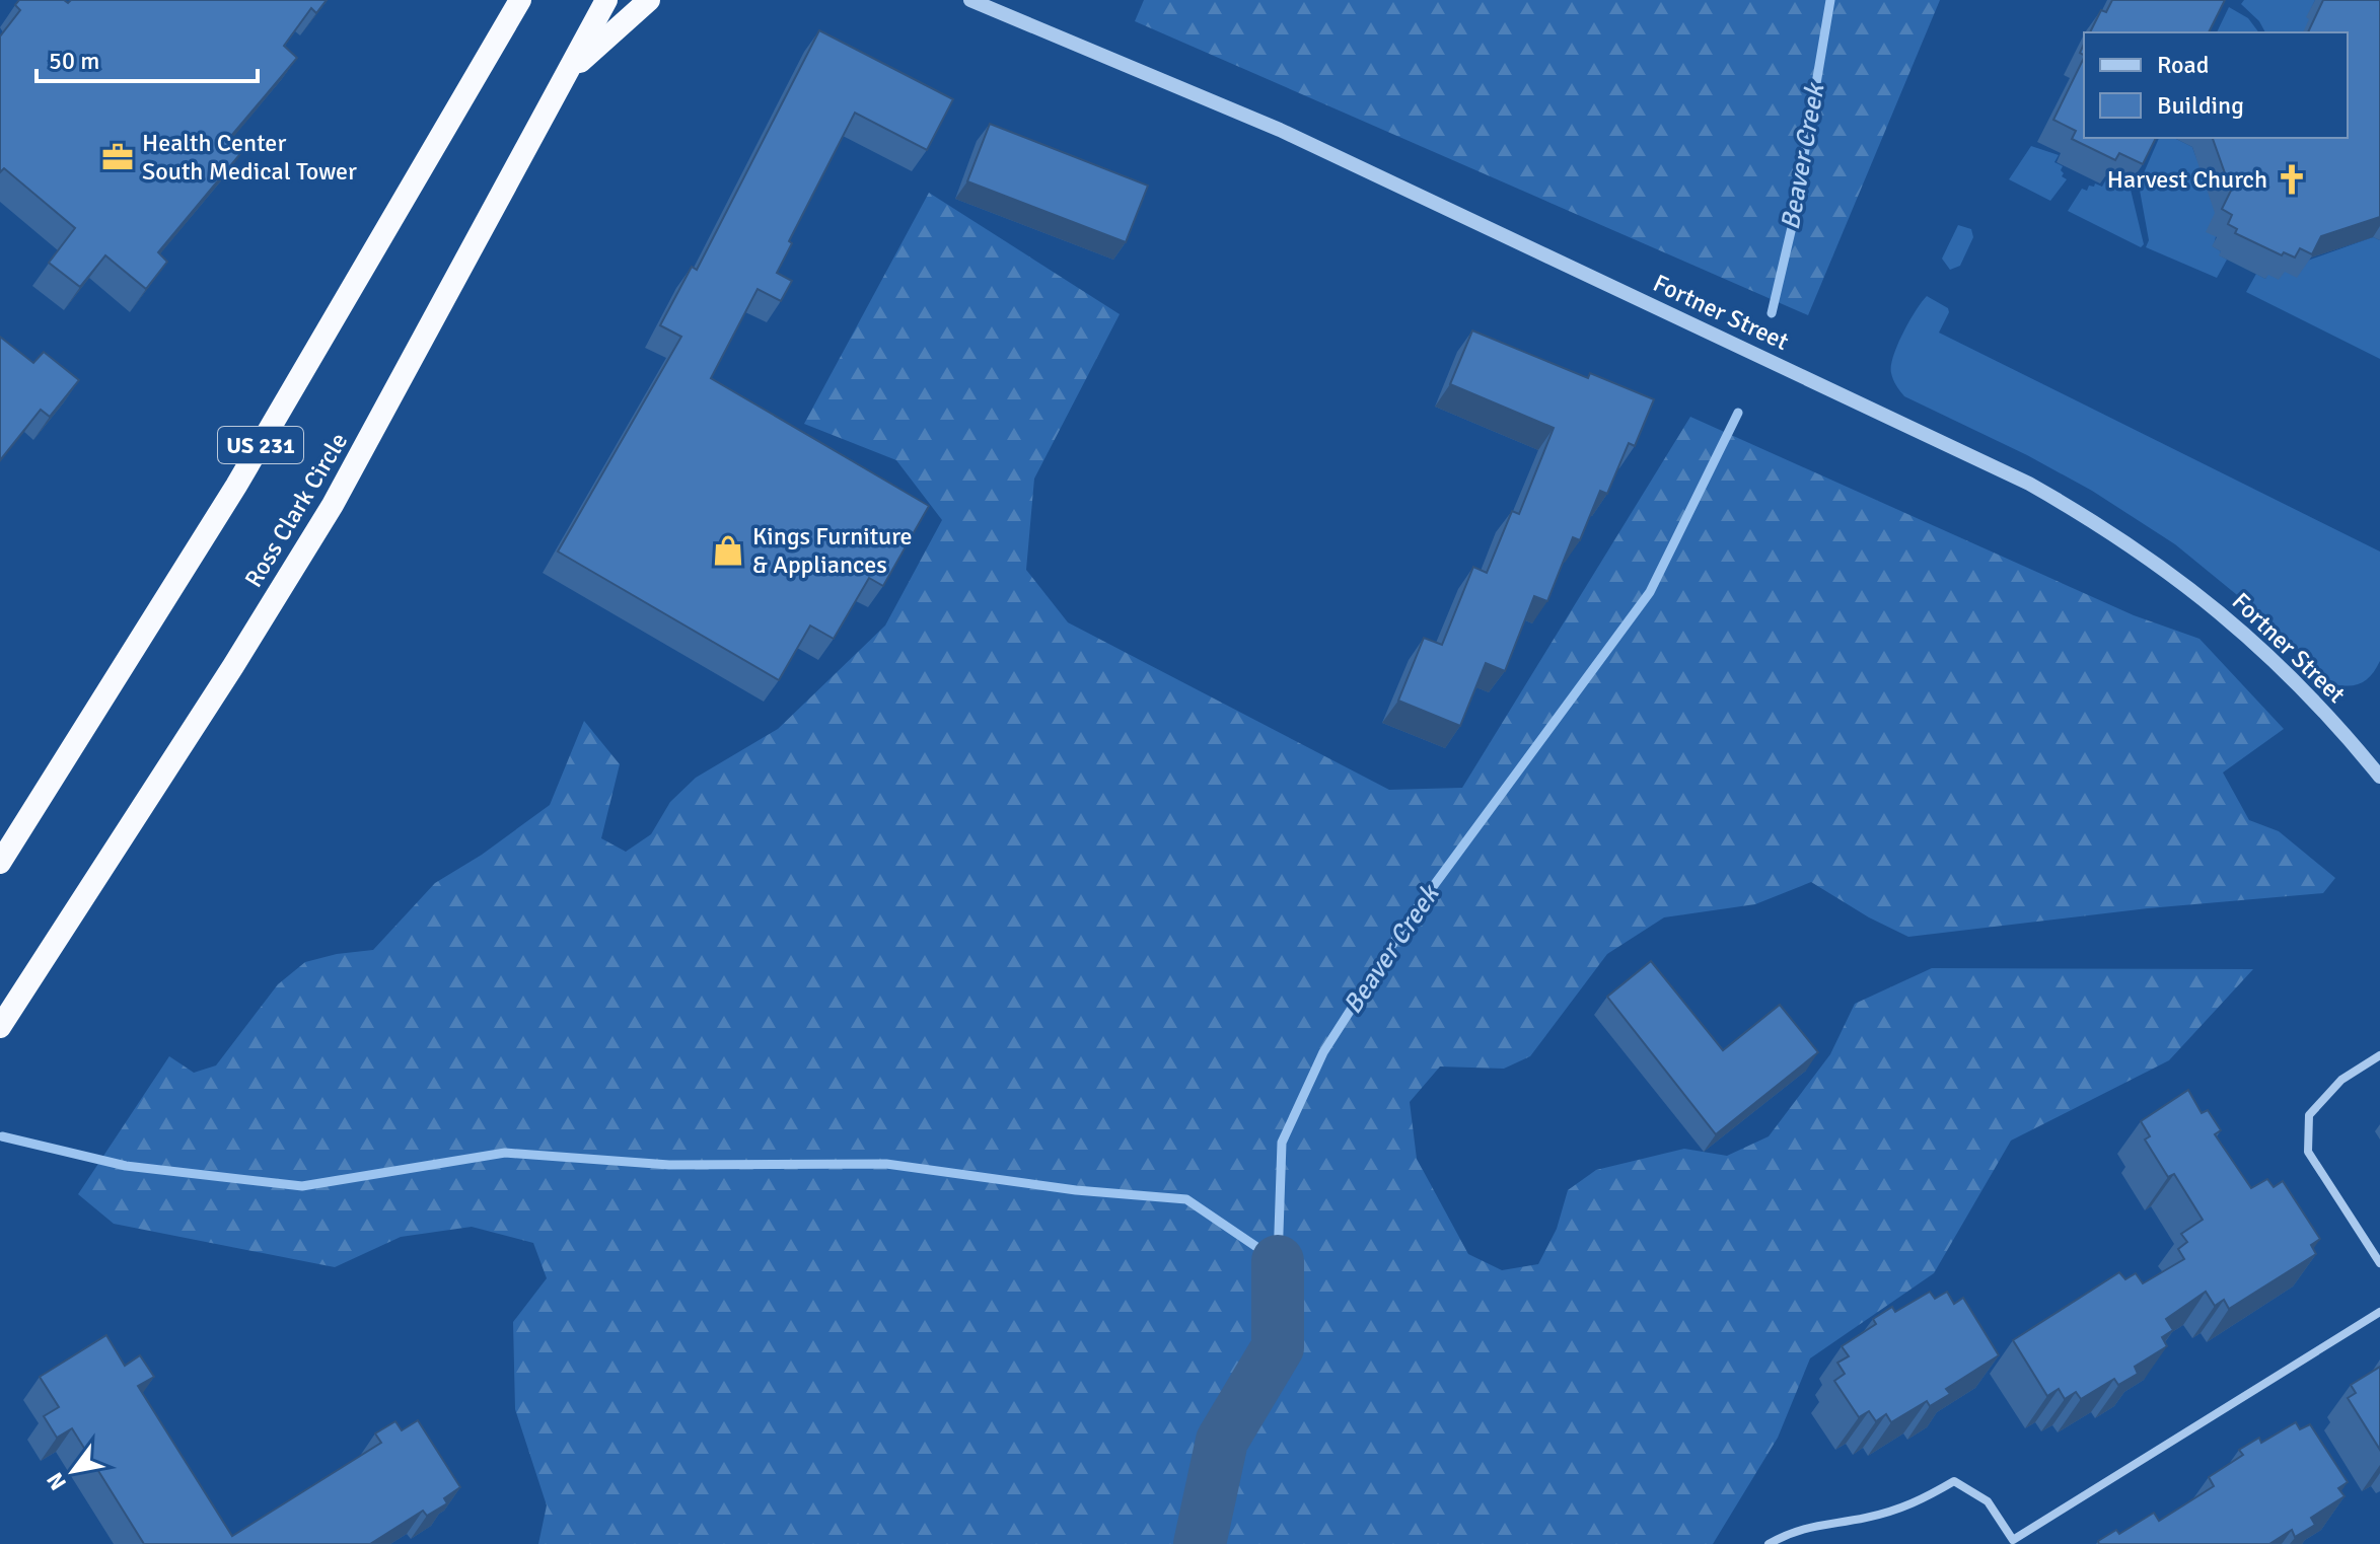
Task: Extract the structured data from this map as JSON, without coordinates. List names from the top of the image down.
{
  "streets": {
    "highway": ["US 231", "Ross Clark Circle"],
    "street": ["Fortner Street"]
  },
  "water": ["Beaver Creek"],
  "places": {
    "office": ["Health Center South Medical Tower"],
    "church": ["Harvest Church"],
    "shop": ["Kings Furniture & Appliances"]
  },
  "legend": ["Road", "Building"],
  "scale_bar": "50 m",
  "north": "bottom left"
}
